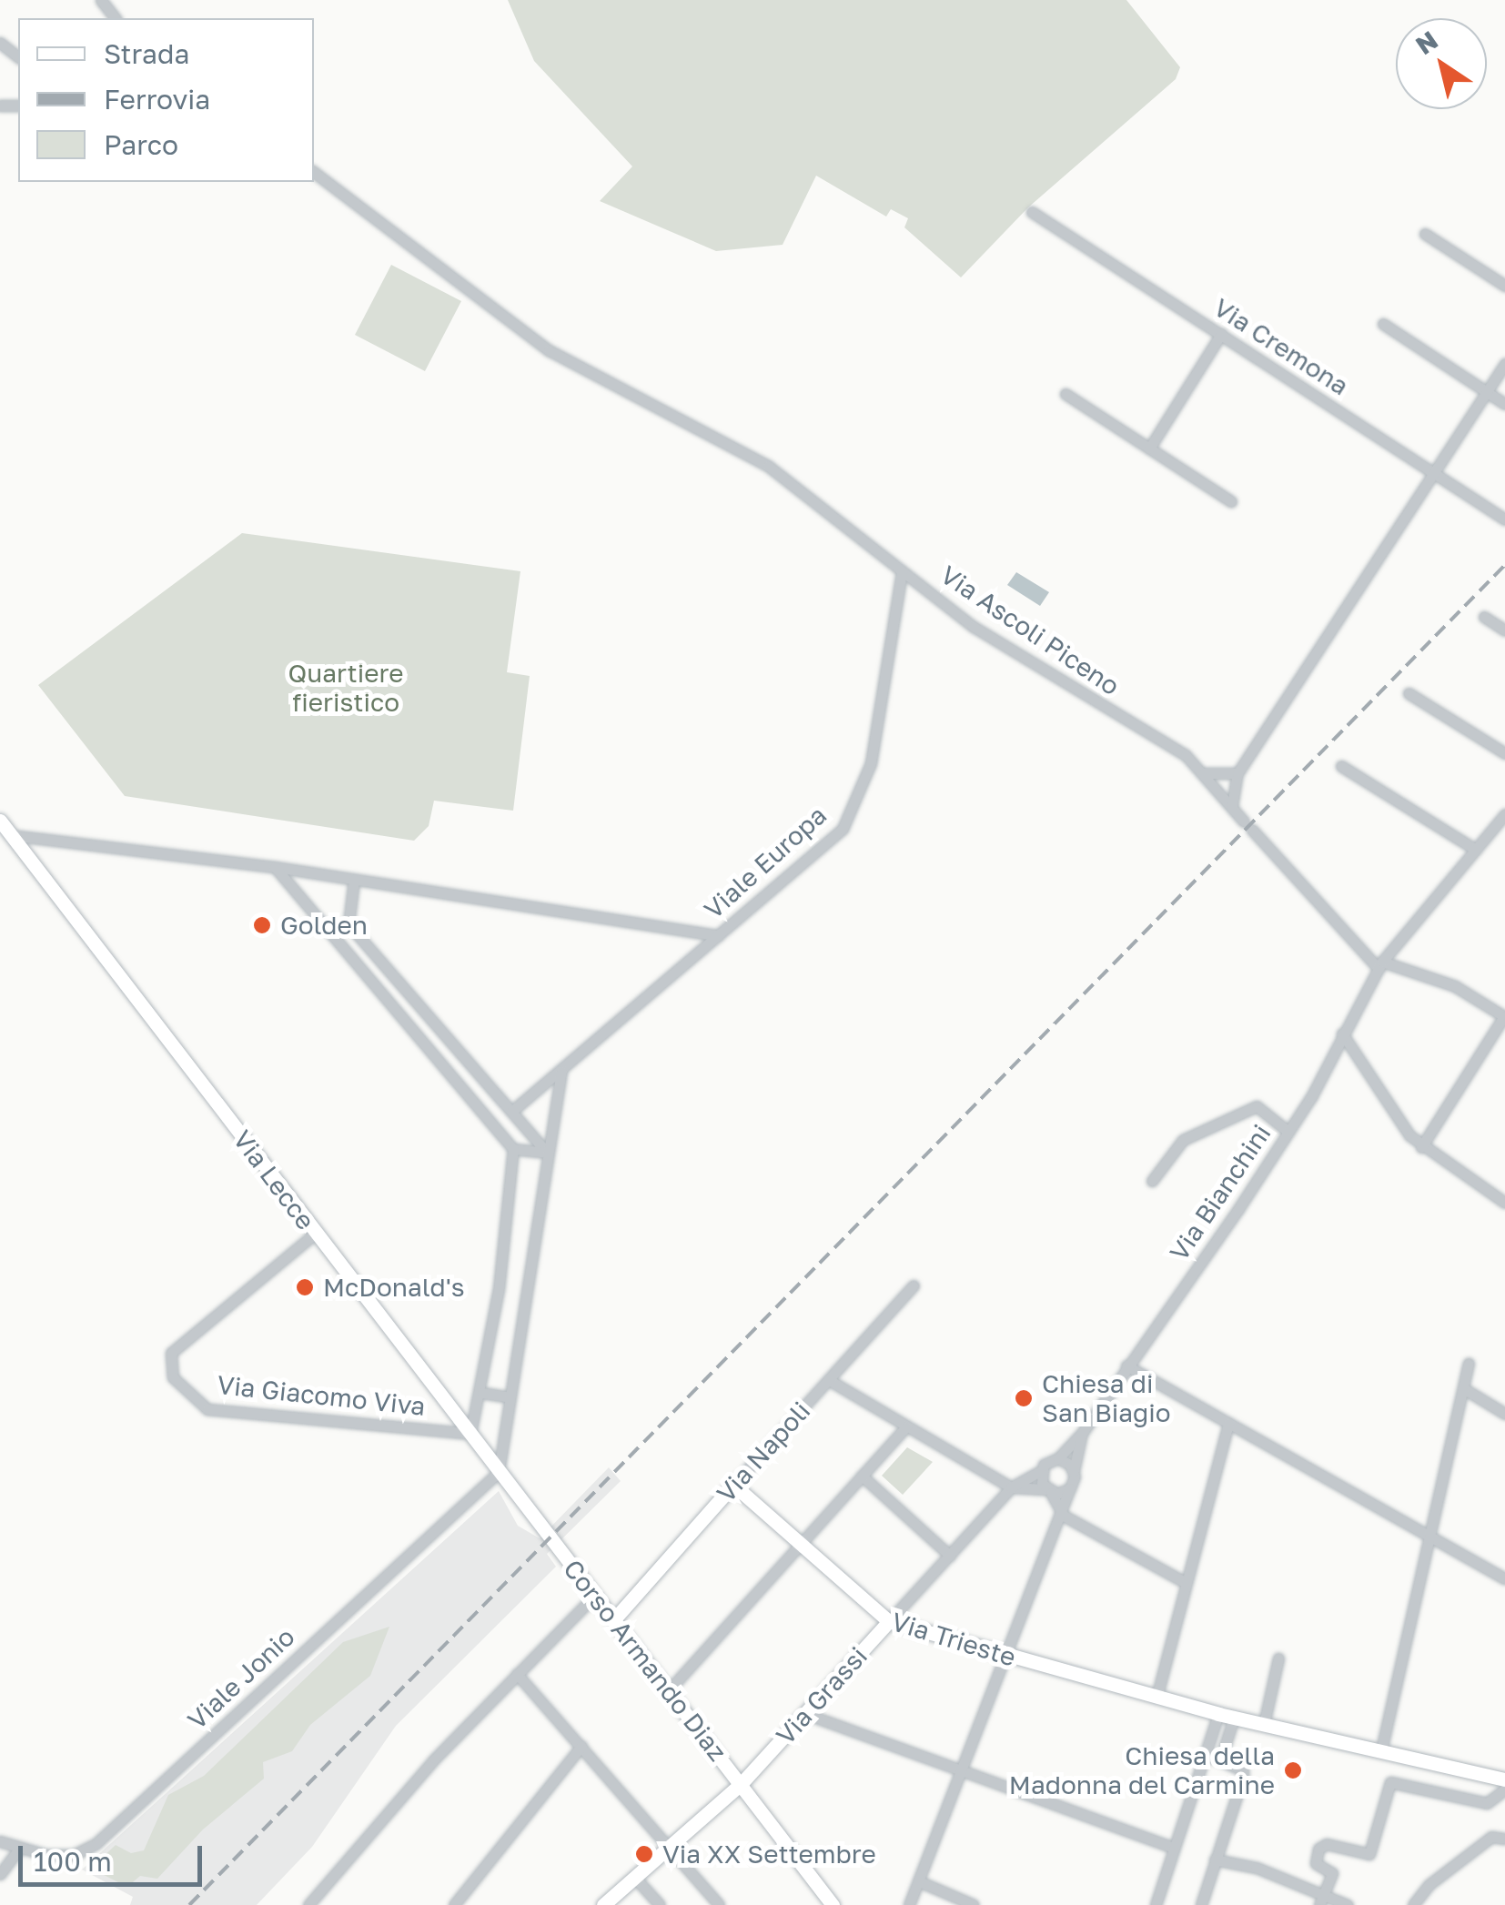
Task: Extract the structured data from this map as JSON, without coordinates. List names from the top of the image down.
{
  "streets": {
    "main road": [
      "Via Lecce",
      "Via Napoli",
      "Via Trieste",
      "Corso Armando Diaz",
      "Via Grassi"
    ],
    "street": [
      "Via Cremona",
      "Via Ascoli Piceno",
      "Viale Europa",
      "Via Bianchini",
      "Via Giacomo Viva",
      "Viale Jonio"
    ]
  },
  "crossings": [
    ["Via Ascoli Piceno", "Viale Europa"],
    ["Via Ascoli Piceno", "Via Bianchini"],
    ["Via Lecce", "Via Giacomo Viva"],
    ["Via Lecce", "Corso Armando Diaz"],
    ["Via Lecce", "Viale Jonio"],
    ["Via Napoli", "Via Trieste"],
    ["Via Napoli", "Corso Armando Diaz"],
    ["Via Trieste", "Via Grassi"],
    ["Corso Armando Diaz", "Via Grassi"]
  ],
  "parks": ["Quartiere fieristico"],
  "places": [
    "Golden",
    "McDonald's",
    "Chiesa di San Biagio",
    "Chiesa della Madonna del Carmine",
    "Via XX Settembre"
  ],
  "legend": ["Strada", "Ferrovia", "Parco"],
  "scale_bar": "100 m",
  "north": "top left"
}
